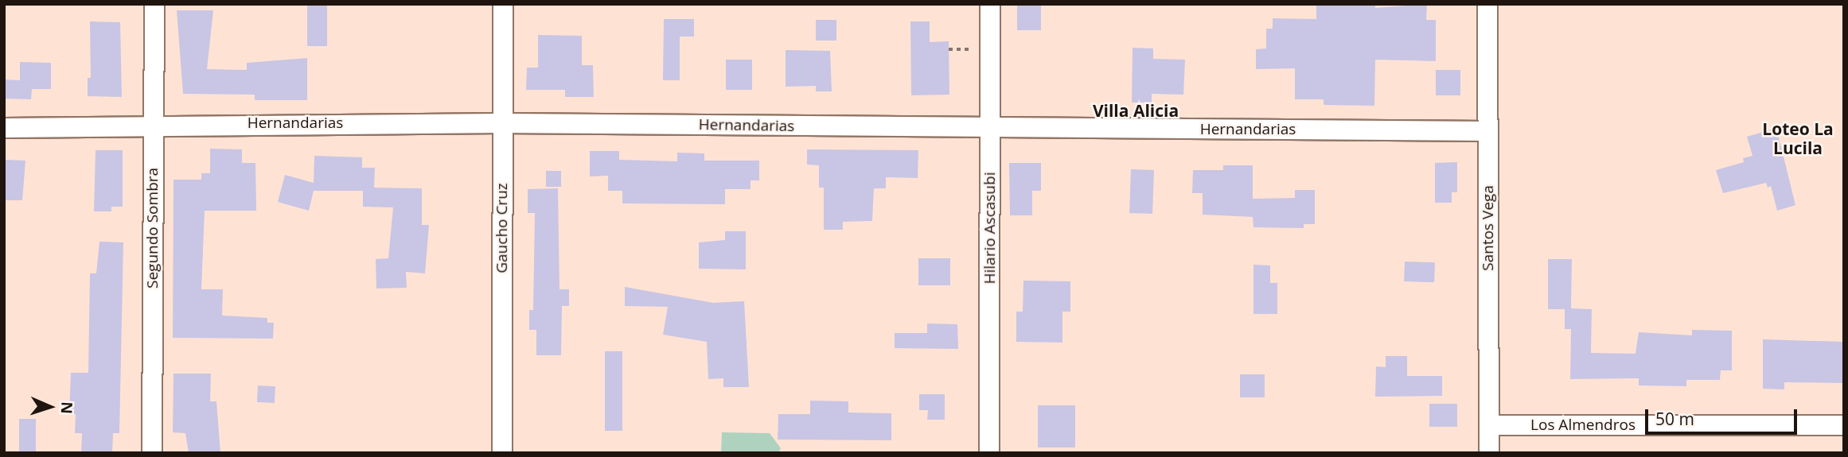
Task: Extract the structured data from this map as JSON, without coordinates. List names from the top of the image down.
{
  "streets": {
    "street": [
      "Hernandarias",
      "Segundo Sombra",
      "Gaucho Cruz",
      "Hilario Ascasubi",
      "Santos Vega",
      "Los Almendros"
    ]
  },
  "crossings": [
    ["Hernandarias", "Segundo Sombra"],
    ["Hernandarias", "Gaucho Cruz"],
    ["Hernandarias", "Hilario Ascasubi"],
    ["Hernandarias", "Santos Vega"],
    ["Santos Vega", "Los Almendros"]
  ],
  "districts": ["Villa Alicia", "Loteo La Lucila"],
  "scale_bar": "50 m",
  "north": "right"
}
